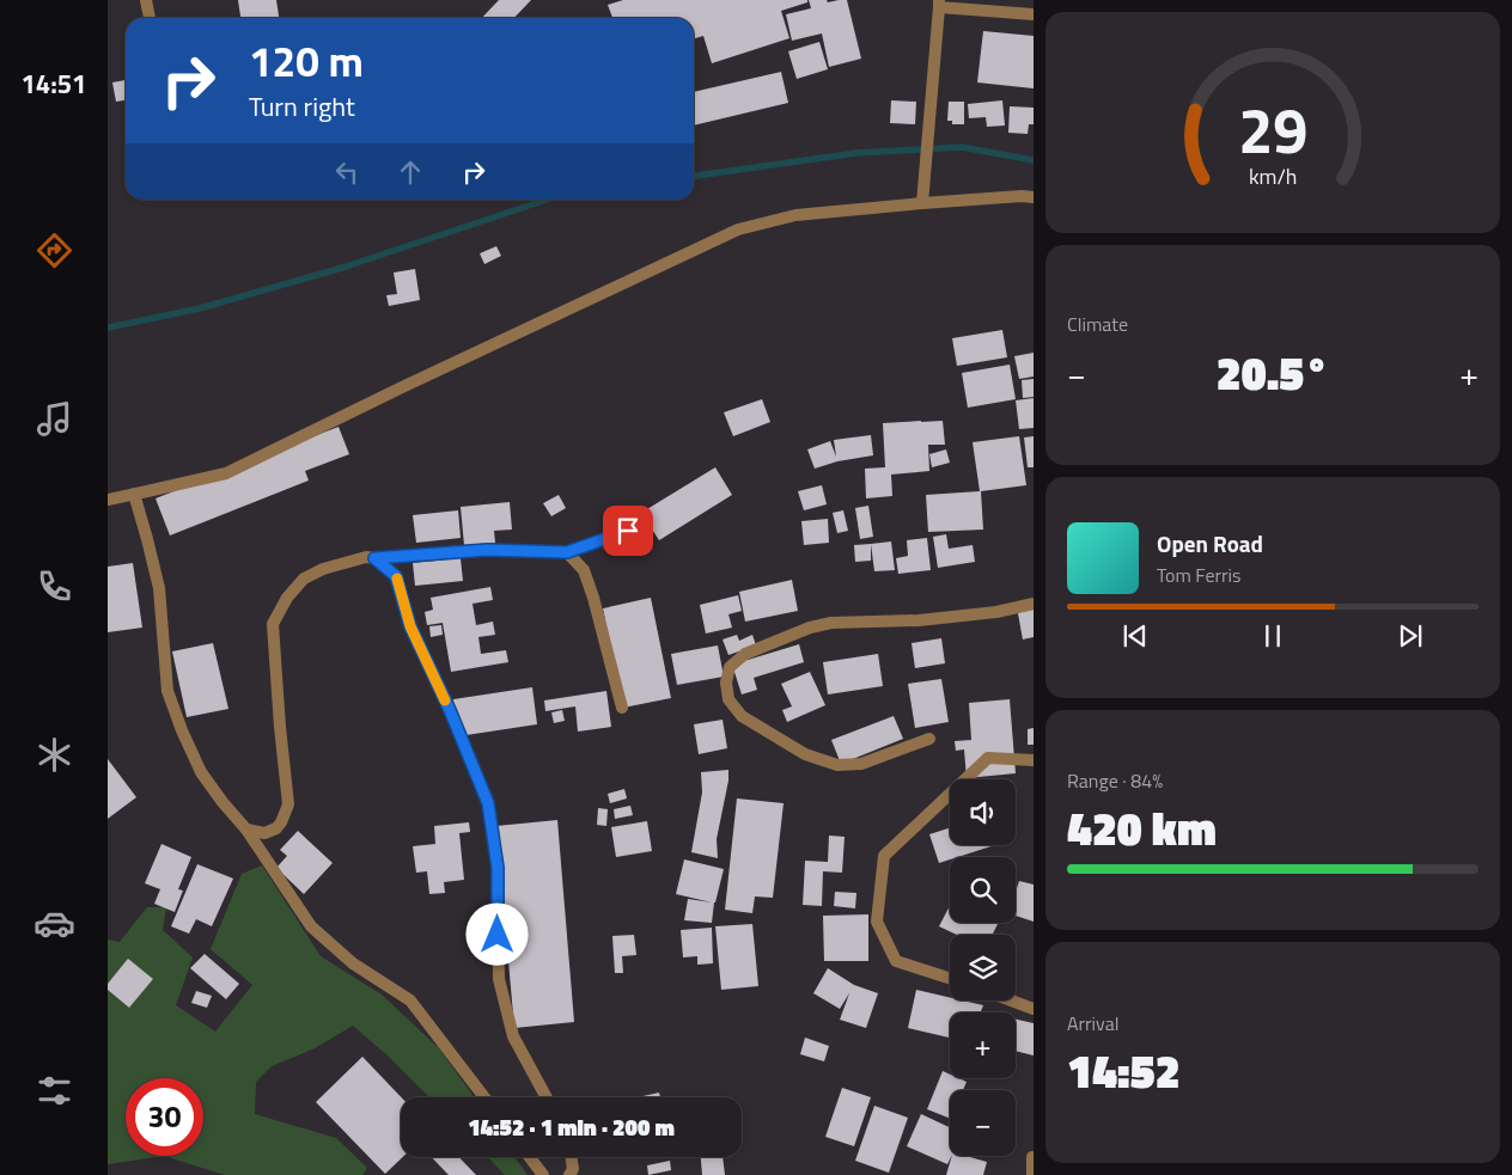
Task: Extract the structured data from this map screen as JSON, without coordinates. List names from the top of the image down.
{
  "page": {
    "tabs": "14:51",
    "turn": ["120 m", "Turn right"],
    "tile": [
      "Climate",
      ["Range · 84%", "420 km"],
      ["Arrival", "14:52"]
    ],
    "heat": ["−", "20.5°", "+"],
    "song": ["Open Road", "Tom Ferris"],
    "map_buttons": ["+", "−"],
    "limit": "30",
    "trip": "14:52 · 1 min · 200 m",
    "gauge": ["29", "km/h"]
  }
}
